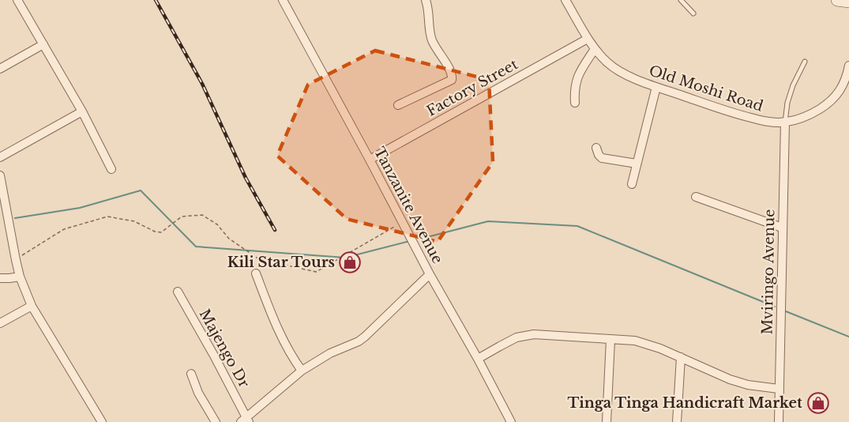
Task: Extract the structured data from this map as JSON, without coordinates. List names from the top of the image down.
{
  "streets": {
    "street": [
      "Factory Street",
      "Old Moshi Road",
      "Tanzanite Avenue",
      "Mviringo Avenue",
      "Majengo Dr"
    ]
  },
  "crossings": [
    ["Factory Street", "Old Moshi Road"],
    ["Factory Street", "Tanzanite Avenue"],
    ["Old Moshi Road", "Mviringo Avenue"]
  ],
  "places": {
    "shop": ["Kili Star Tours", "Tinga Tinga Handicraft Market"]
  }
}
